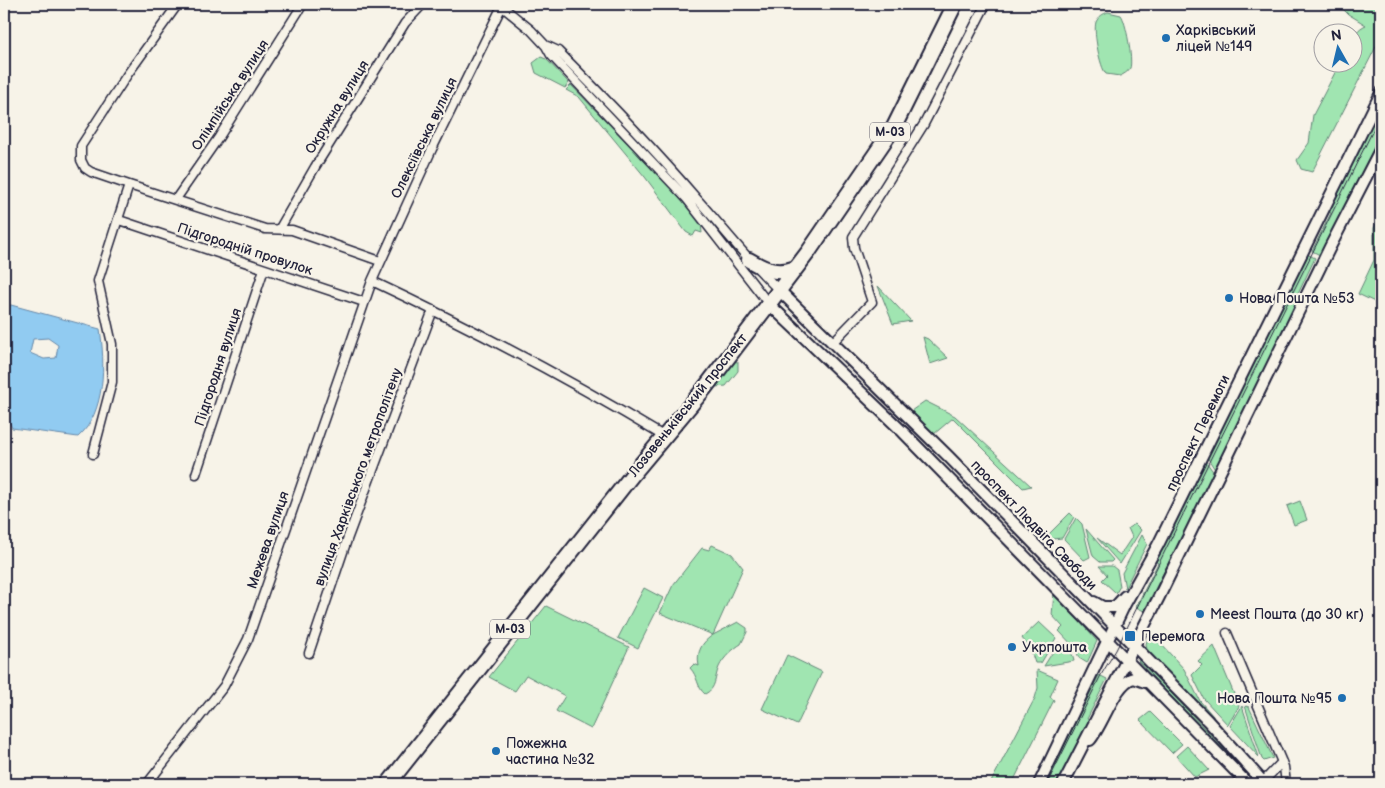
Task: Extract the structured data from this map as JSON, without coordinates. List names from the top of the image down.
{
  "streets": {
    "highway": ["М-03", "Лозовеньківський проспект"],
    "main road": ["проспект Перемоги", "проспект Людвіга Свободи"],
    "street": [
      "Олімпійська вулиця",
      "Окружна вулиця",
      "Олексіївська вулиця",
      "Підгородній провулок",
      "Підгородня вулиця",
      "вулиця Харківського метрополітену",
      "Межева вулиця"
    ]
  },
  "crossings": [
    ["Олексіївська вулиця", "Межева вулиця"],
    ["Підгородній провулок", "Підгородня вулиця"],
    ["Підгородній провулок", "Межева вулиця"],
    ["Лозовеньківський проспект", "проспект Людвіга Свободи"],
    ["проспект Перемоги", "проспект Людвіга Свободи"]
  ],
  "places": {
    "other": [
      "Харківський ліцей №149",
      "Нова Пошта №53",
      "Meest Пошта (до 30 кг)",
      "Укрпошта",
      "Нова Пошта №95",
      "Пожежна частина №32"
    ],
    "transit": ["Перемога"]
  },
  "north": "top"
}
